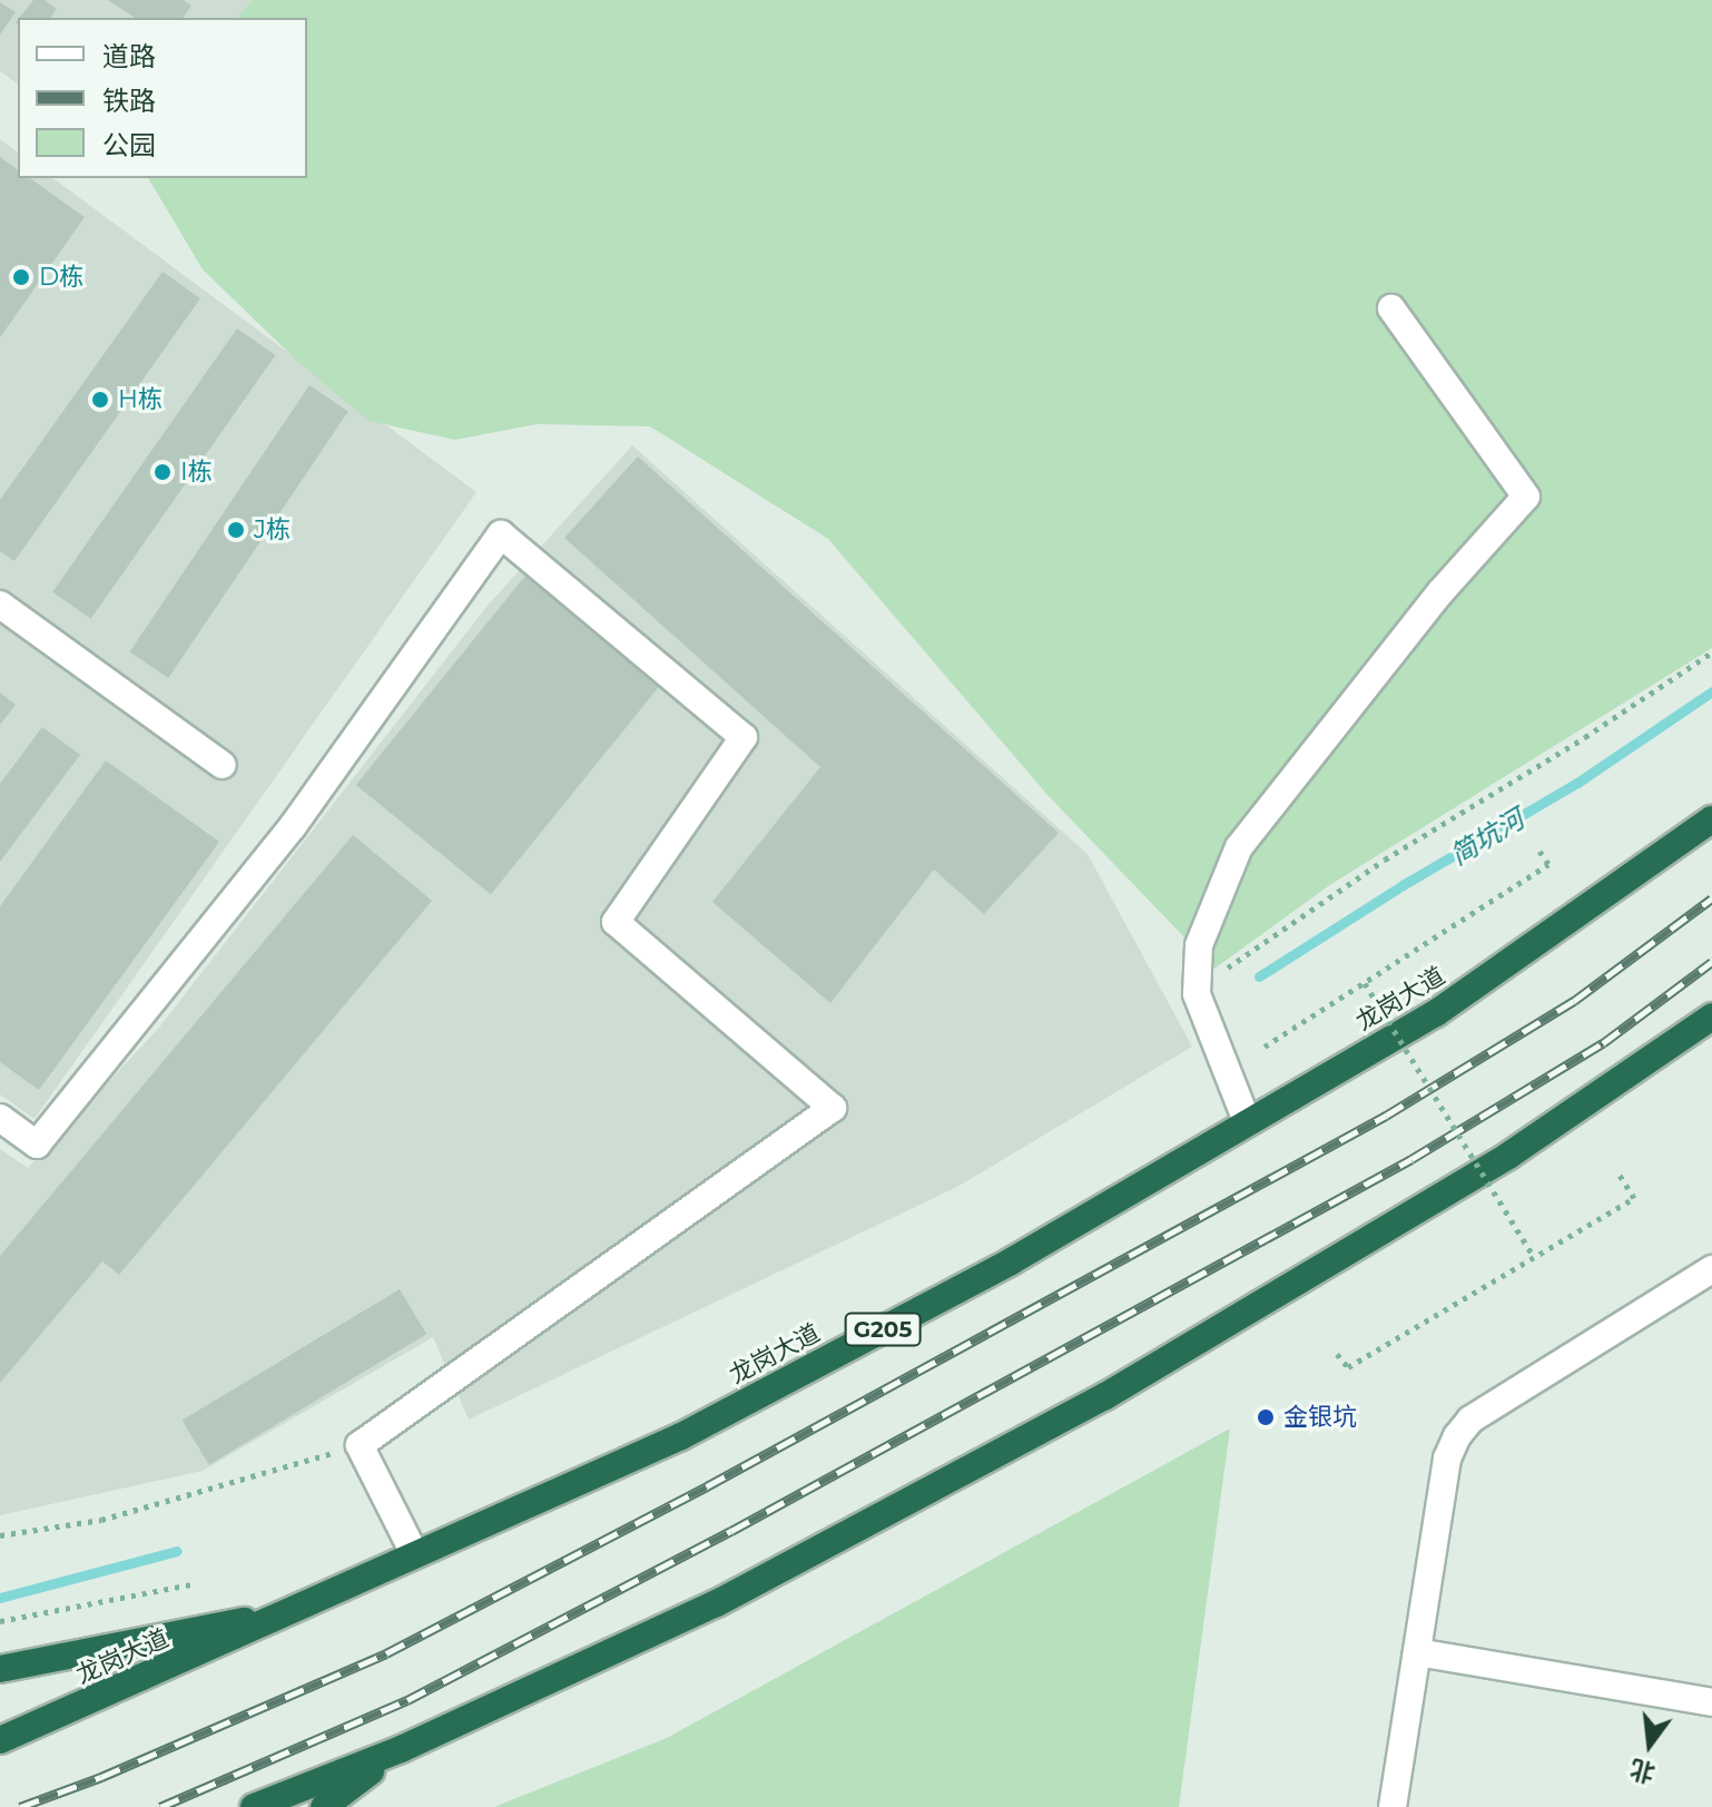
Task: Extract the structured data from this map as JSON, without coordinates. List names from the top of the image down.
{
  "streets": {
    "highway": ["龙岗大道", "G205"]
  },
  "water": ["简坑河"],
  "places": [
    "D栋",
    "H栋",
    "I栋",
    "J栋",
    "金银坑"
  ],
  "legend": ["道路", "铁路", "公园"],
  "north": "bottom"
}
